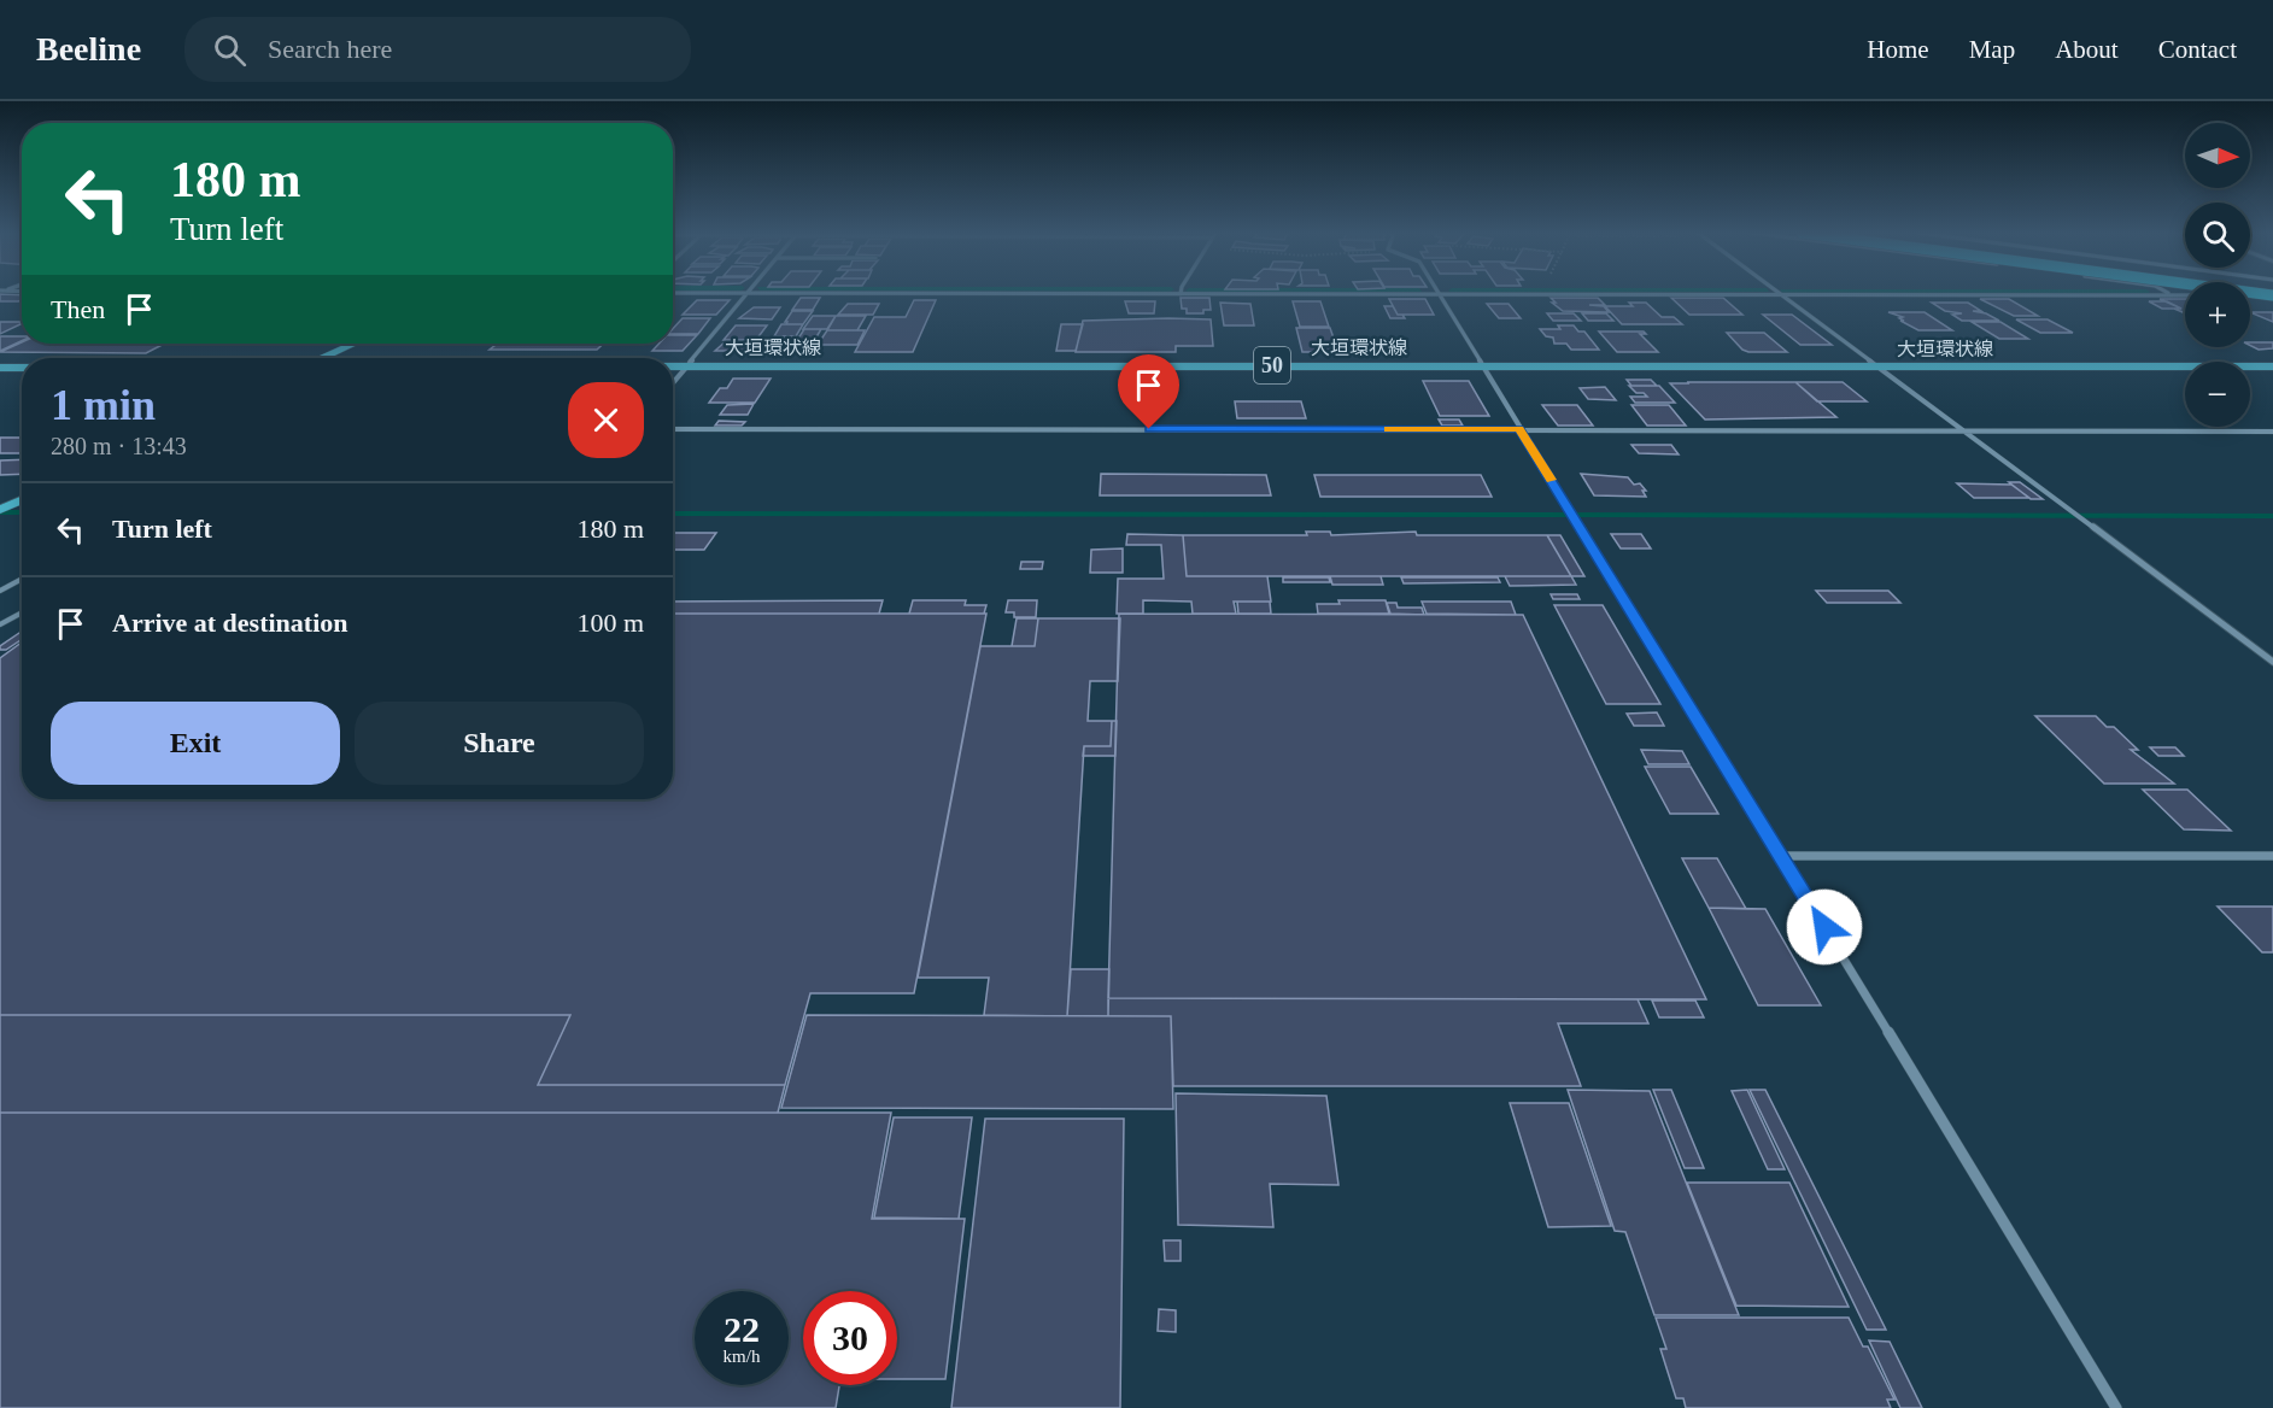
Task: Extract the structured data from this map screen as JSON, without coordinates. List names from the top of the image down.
{
  "streets": {
    "main road": ["大垣環状線", "50"]
  },
  "north": "right",
  "page": {
    "header": "Beeline",
    "search": "Search here",
    "nav": [
      "Home",
      "Map",
      "About",
      "Contact"
    ],
    "map_buttons": ["+", "−"],
    "turn": ["180 m", "Turn left"],
    "then": "Then",
    "heading": ["1 min", "280 m · 13:43"],
    "list": [
      {
        "name": "Turn left",
        "value": "180 m"
      },
      {
        "name": "Arrive at destination",
        "value": "100 m"
      }
    ],
    "buttons": ["Exit", "Share"],
    "speed": "22 km/h",
    "limit": "30"
  }
}
